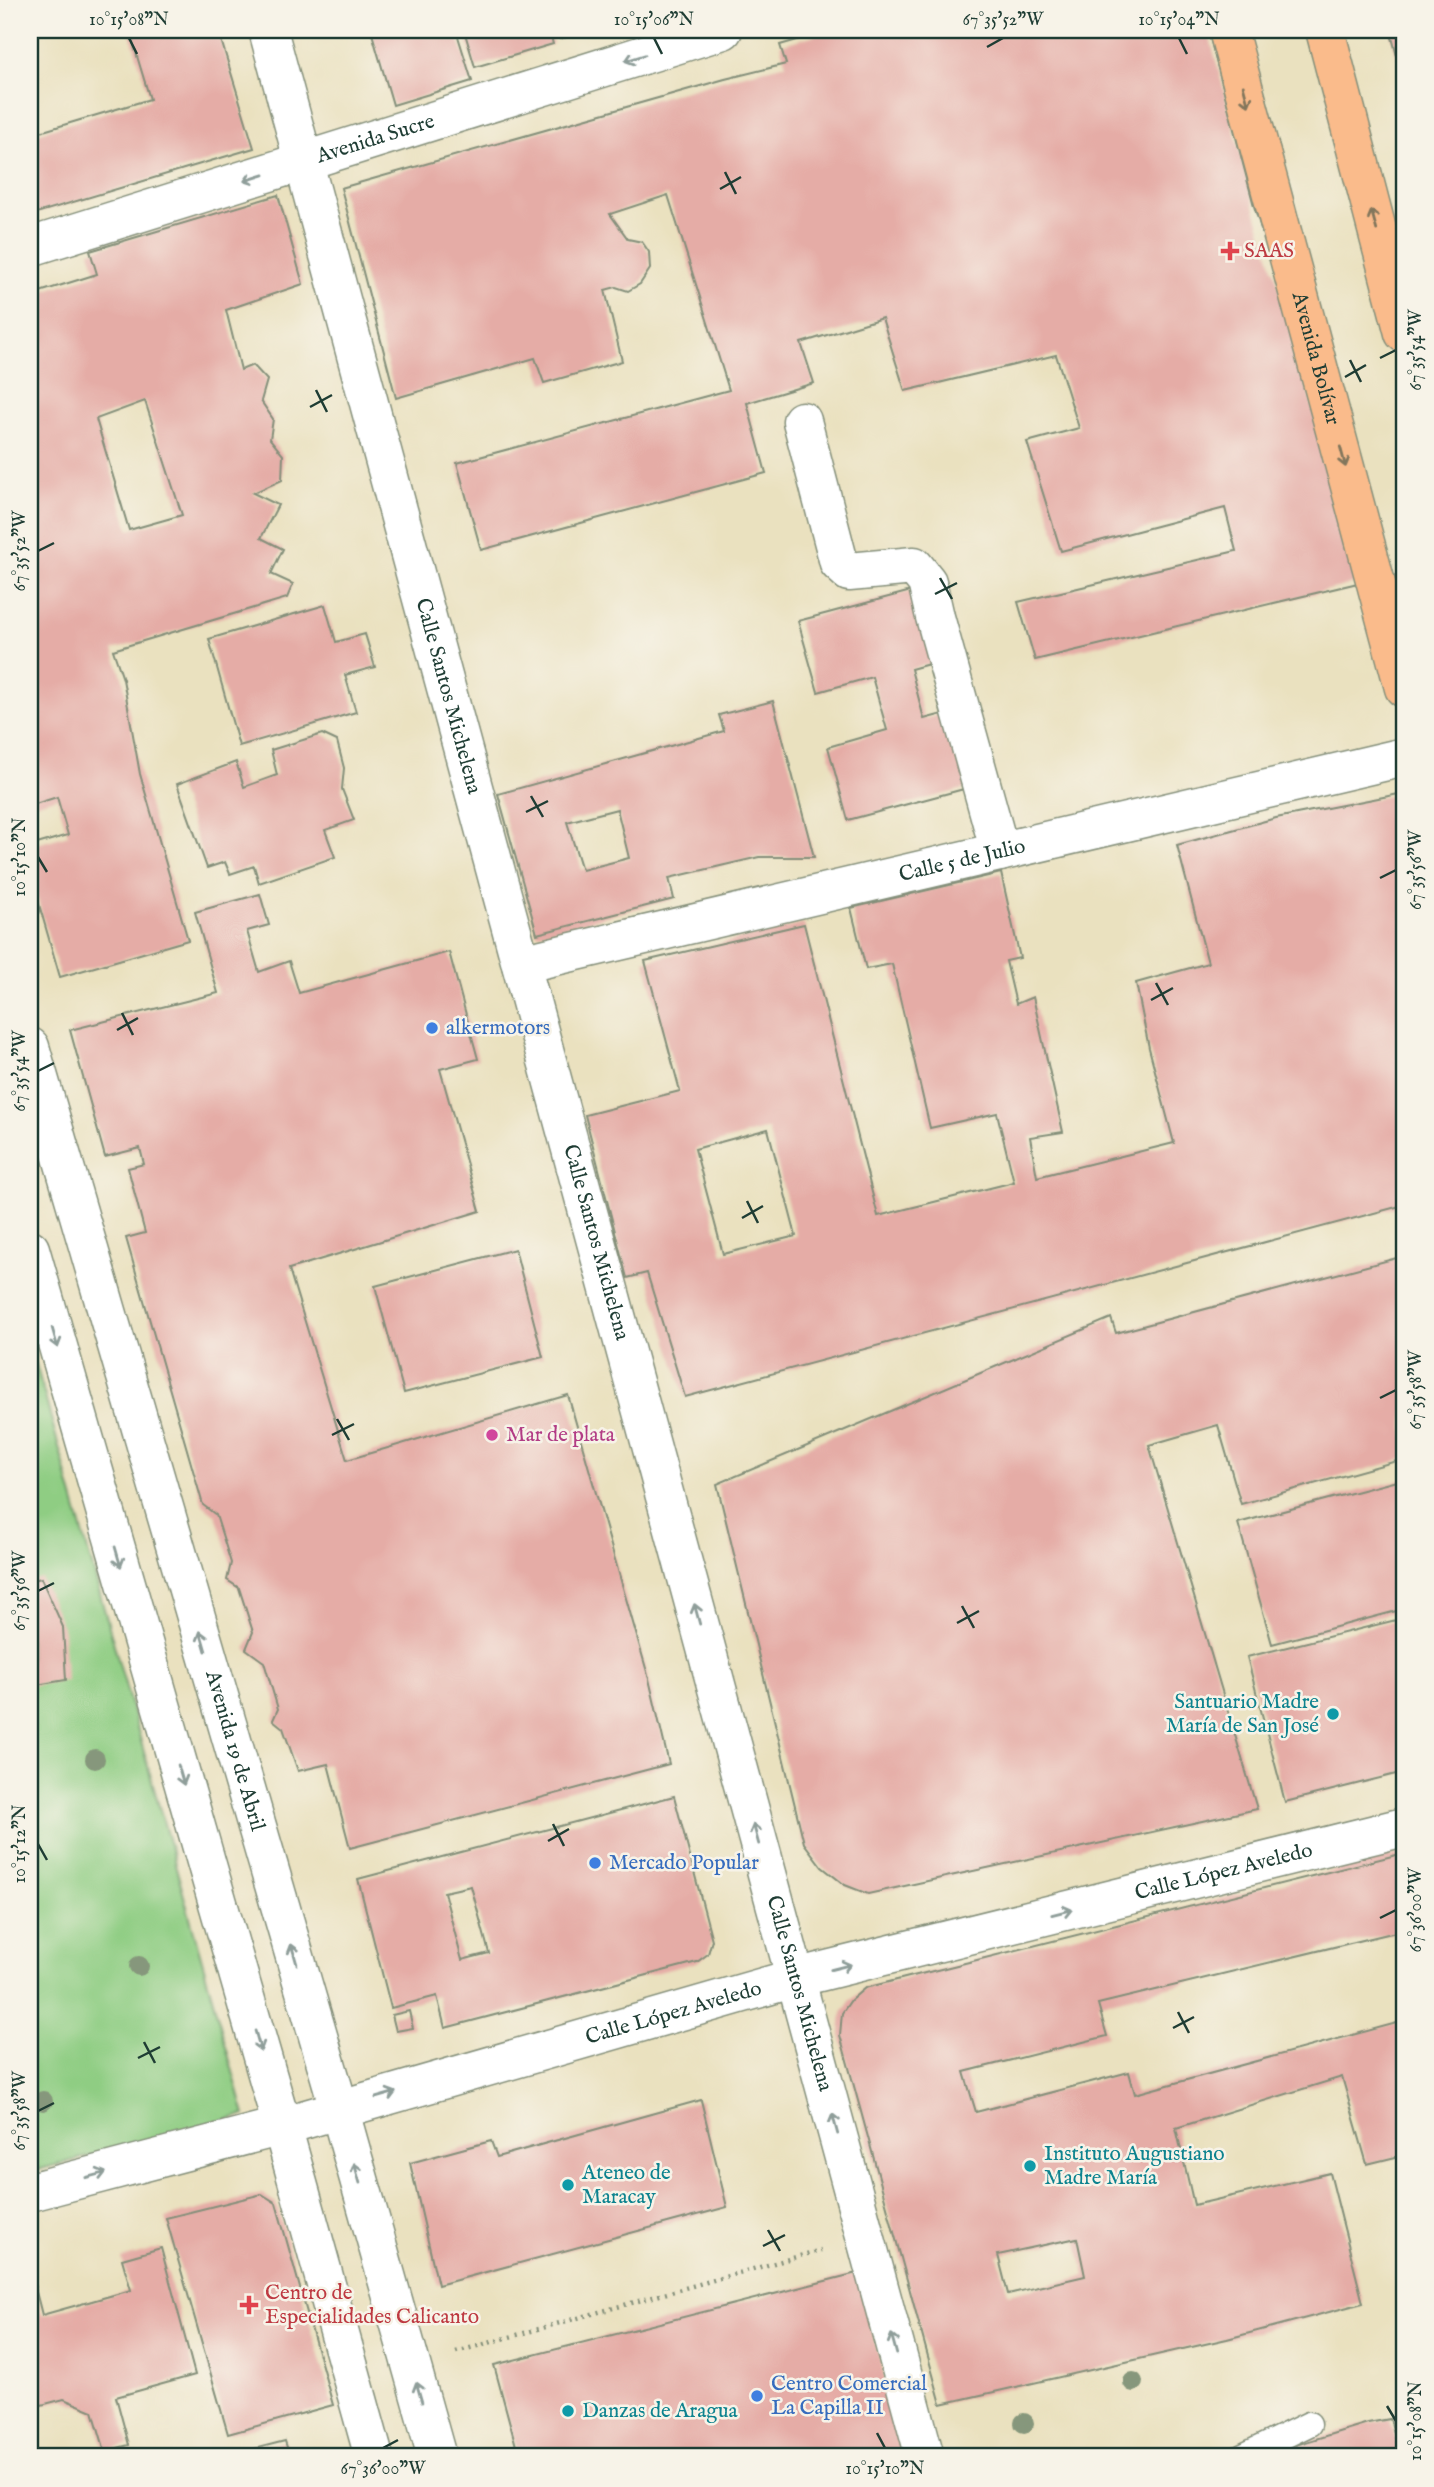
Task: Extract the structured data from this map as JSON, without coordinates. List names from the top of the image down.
{
  "streets": {
    "main road": ["Avenida Bolívar"],
    "street": [
      "Avenida Sucre",
      "Calle Santos Michelena",
      "Calle 5 de Julio",
      "Avenida 19 de Abril",
      "Calle López Aveledo"
    ]
  },
  "crossings": [
    ["Avenida Sucre", "Calle Santos Michelena"],
    ["Calle Santos Michelena", "Calle 5 de Julio"],
    ["Calle Santos Michelena", "Calle López Aveledo"],
    ["Avenida 19 de Abril", "Calle López Aveledo"]
  ],
  "one_way": ["Avenida Sucre", "Calle Santos Michelena", "Calle López Aveledo"],
  "places": {
    "health": ["SAAS", "Centro de Especialidades Calicanto"],
    "other": [
      "alkermotors",
      "Mar de plata",
      "Santuario Madre María de San José",
      "Mercado Popular",
      "Instituto Augustiano Madre María",
      "Ateneo de Maracay",
      "Centro Comercial La Capilla II",
      "Danzas de Aragua"
    ]
  },
  "coordinates": [
    "10°15'08\"N",
    "10°15'06\"N",
    "67°35'52\"W",
    "10°15'04\"N",
    "67°35'54\"W",
    "10°15'10\"N",
    "67°35'56\"W",
    "67°35'58\"W",
    "10°15'12\"N",
    "67°36'00\"W"
  ]
}
